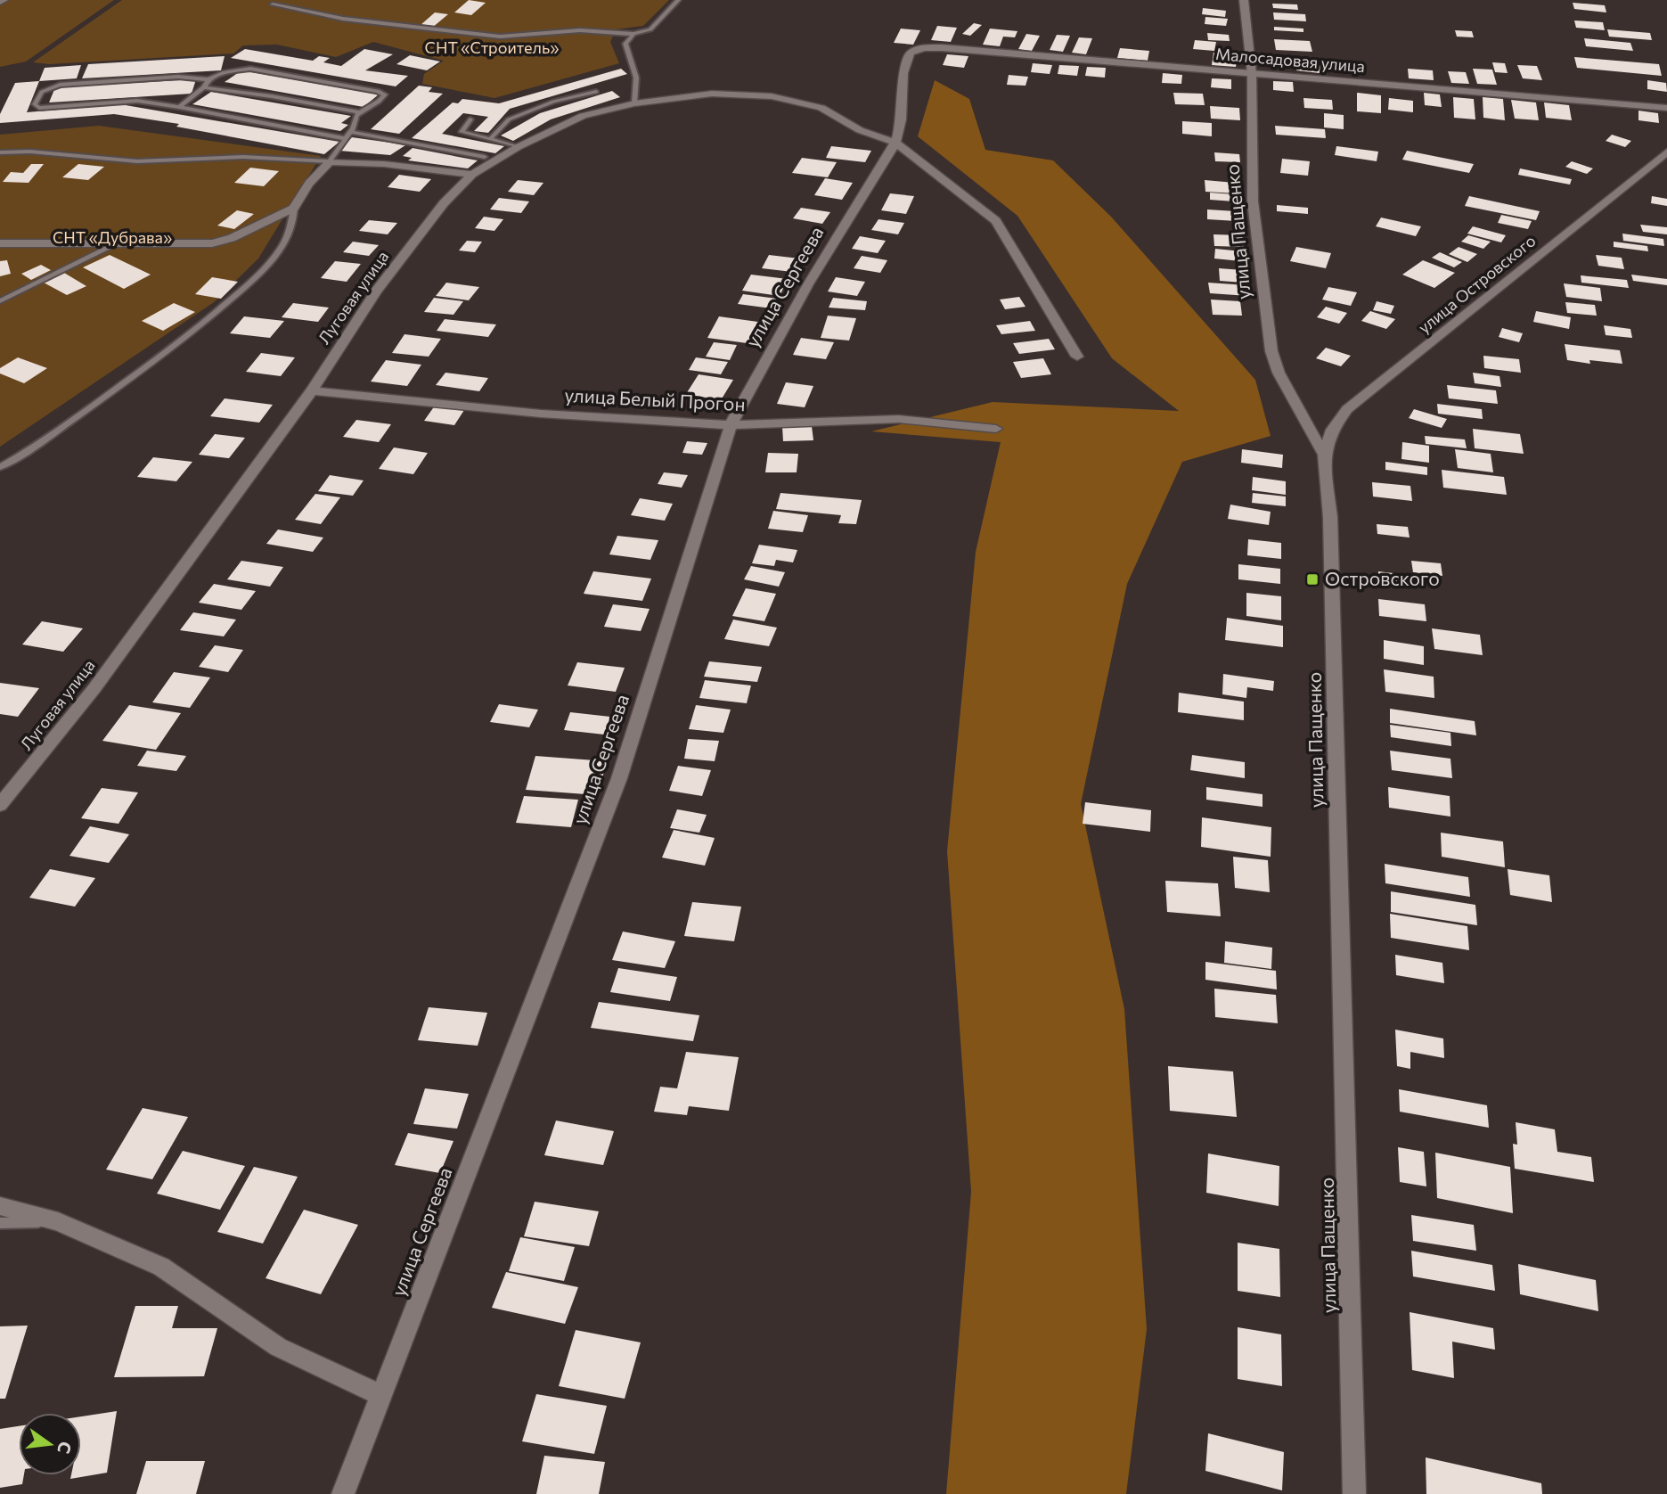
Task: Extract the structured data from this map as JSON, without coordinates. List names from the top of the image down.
{
  "streets": {
    "street": [
      "Малосадовая улица",
      "улица Пащенко",
      "улица Островского",
      "улица Сергеева",
      "Луговая улица",
      "улица Белый Прогон"
    ]
  },
  "crossings": [
    ["Малосадовая улица", "улица Пащенко"],
    ["Малосадовая улица", "улица Сергеева"],
    ["улица Пащенко", "улица Островского"],
    ["улица Сергеева", "Луговая улица"],
    ["улица Сергеева", "улица Белый Прогон"],
    ["Луговая улица", "улица Белый Прогон"]
  ],
  "parks": ["СНТ «Строитель»", "СНТ «Дубрава»"],
  "places": {
    "transit": ["Островского"]
  },
  "north": "right"
}
